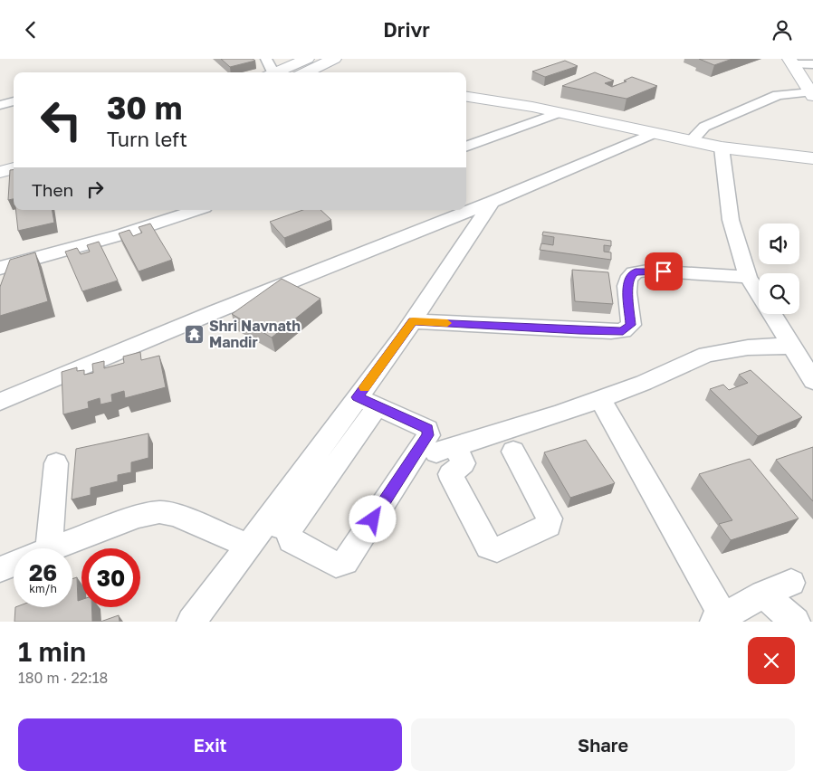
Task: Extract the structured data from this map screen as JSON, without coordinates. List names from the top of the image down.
{
  "places": {
    "temple": ["Shri Navnath Mandir"]
  },
  "page": {
    "header": "Drivr",
    "turn": ["30 m", "Turn left"],
    "then": "Then",
    "speed": "26 km/h",
    "limit": "30",
    "heading": ["1 min", "180 m · 22:18"],
    "buttons": ["Exit", "Share"]
  }
}
